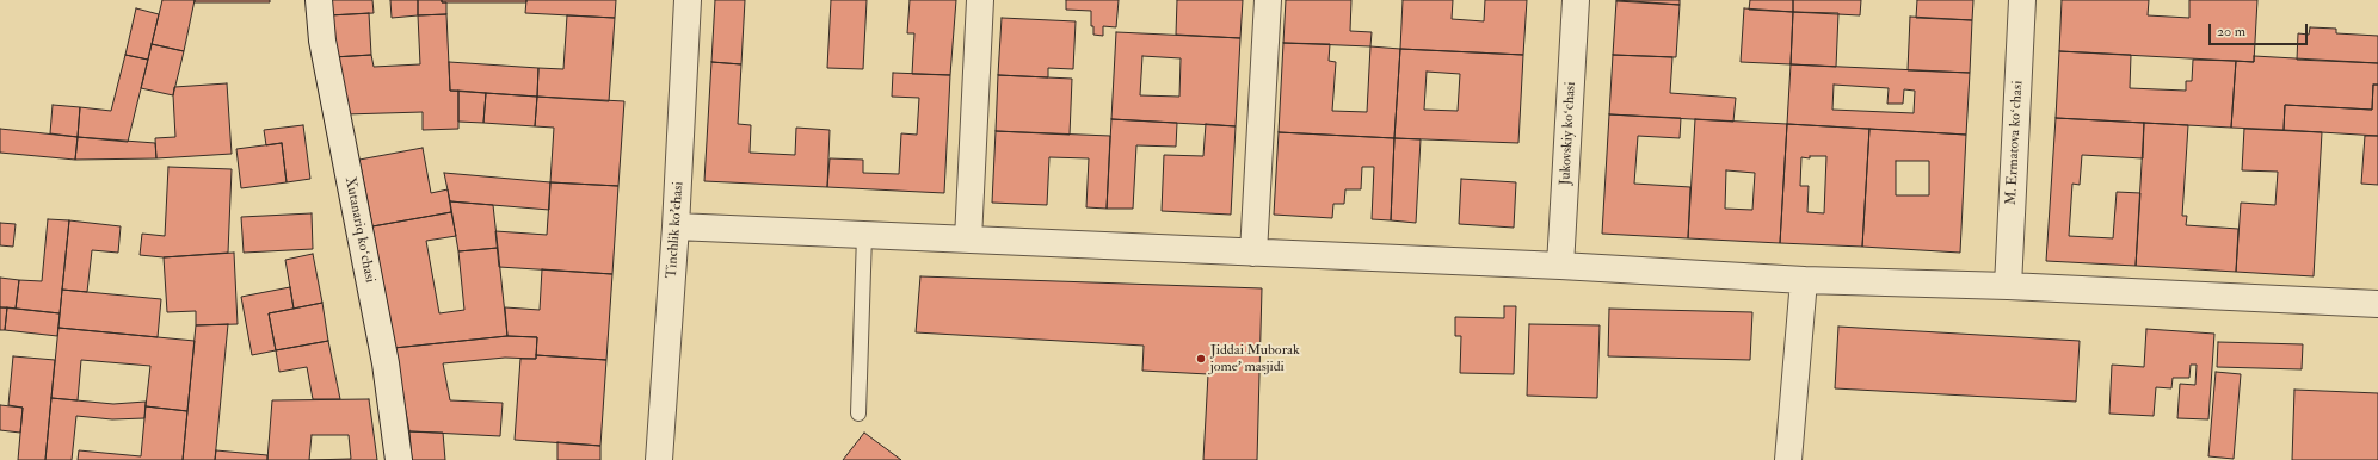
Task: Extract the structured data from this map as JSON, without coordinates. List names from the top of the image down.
{
  "streets": {
    "street": [
      "Jukovskiy koʻchasi",
      "M. Ermatova koʻchasi",
      "Xutanariq koʻchasi",
      "Tinchlik ko'chasi"
    ]
  },
  "places": ["Jiddai Muborak jome' masjidi"],
  "scale_bar": "20 m"
}
